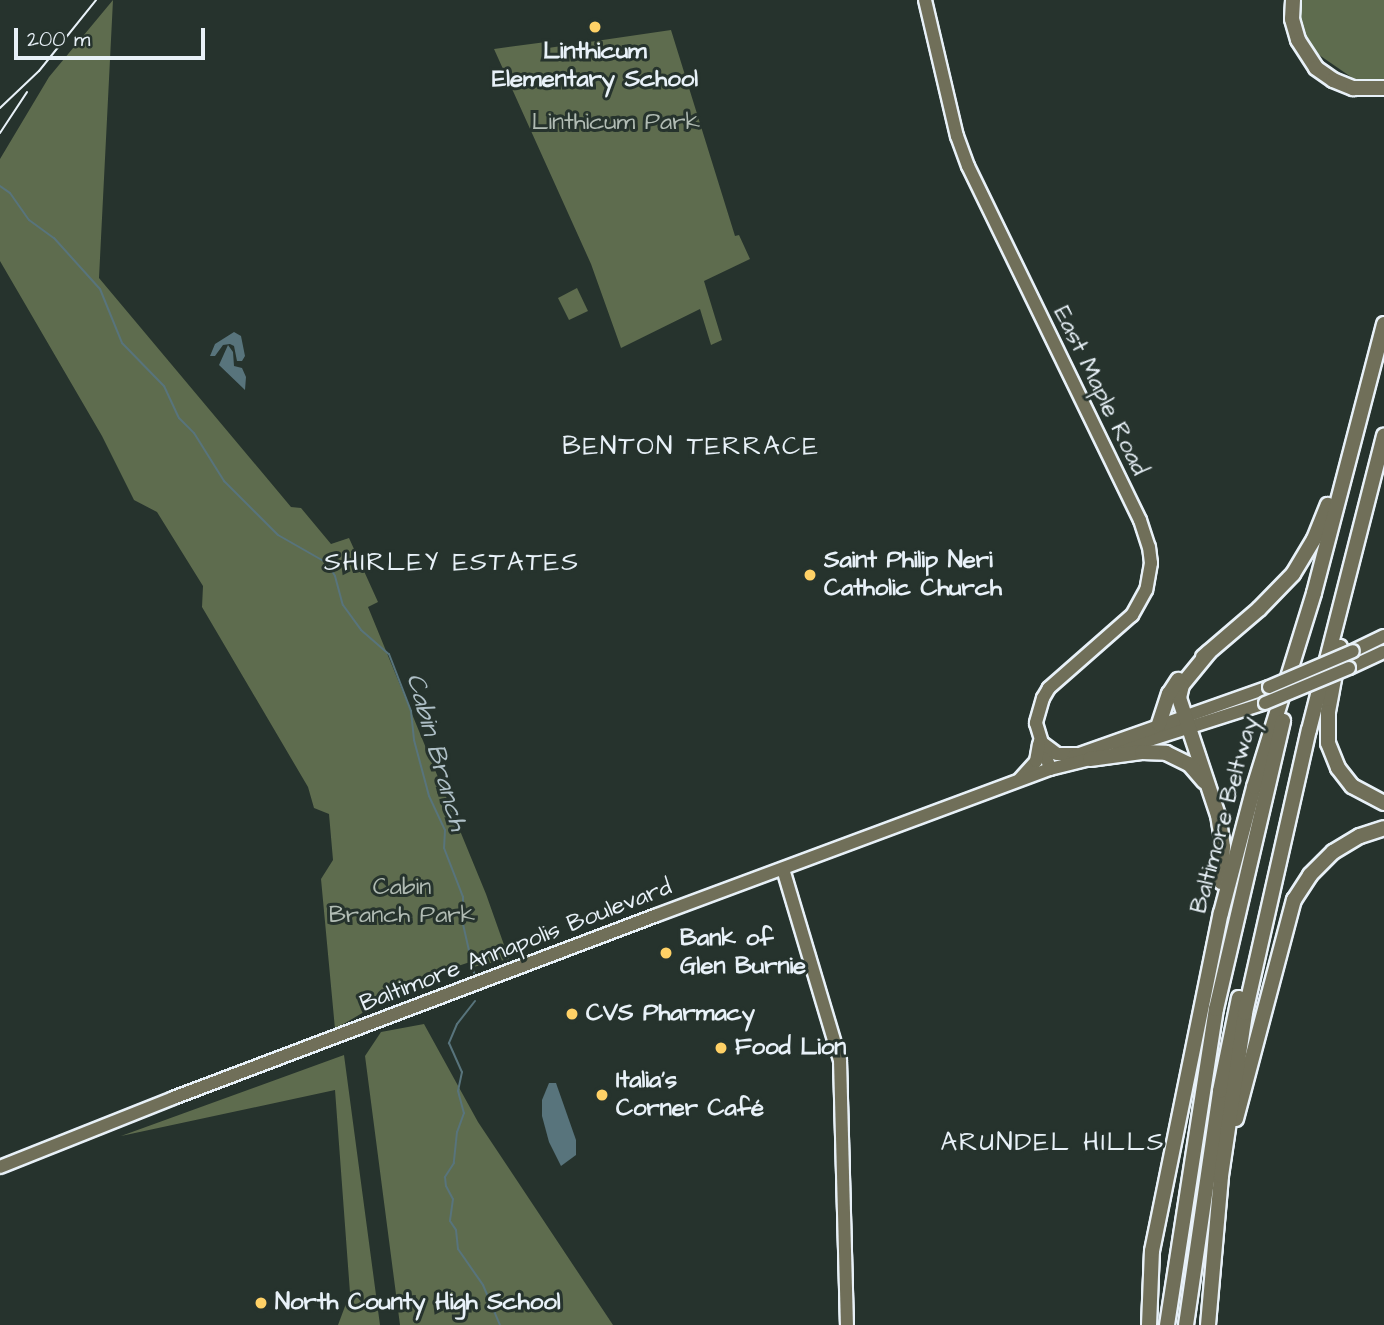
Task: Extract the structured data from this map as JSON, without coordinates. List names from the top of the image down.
{
  "streets": {
    "highway": ["Baltimore Beltway"],
    "main road": ["East Maple Road", "Baltimore Annapolis Boulevard"]
  },
  "crossings": [
    ["East Maple Road", "Baltimore Annapolis Boulevard"]
  ],
  "districts": ["BENTON TERRACE", "SHIRLEY ESTATES", "ARUNDEL HILLS"],
  "water": ["Cabin Branch"],
  "parks": ["Linthicum Park", "Cabin Branch Park"],
  "places": [
    "Linthicum Elementary School",
    "Saint Philip Neri Catholic Church",
    "Bank of Glen Burnie",
    "CVS Pharmacy",
    "Food Lion",
    "Italia's Corner Café",
    "North County High School"
  ],
  "scale_bar": "200 m"
}
